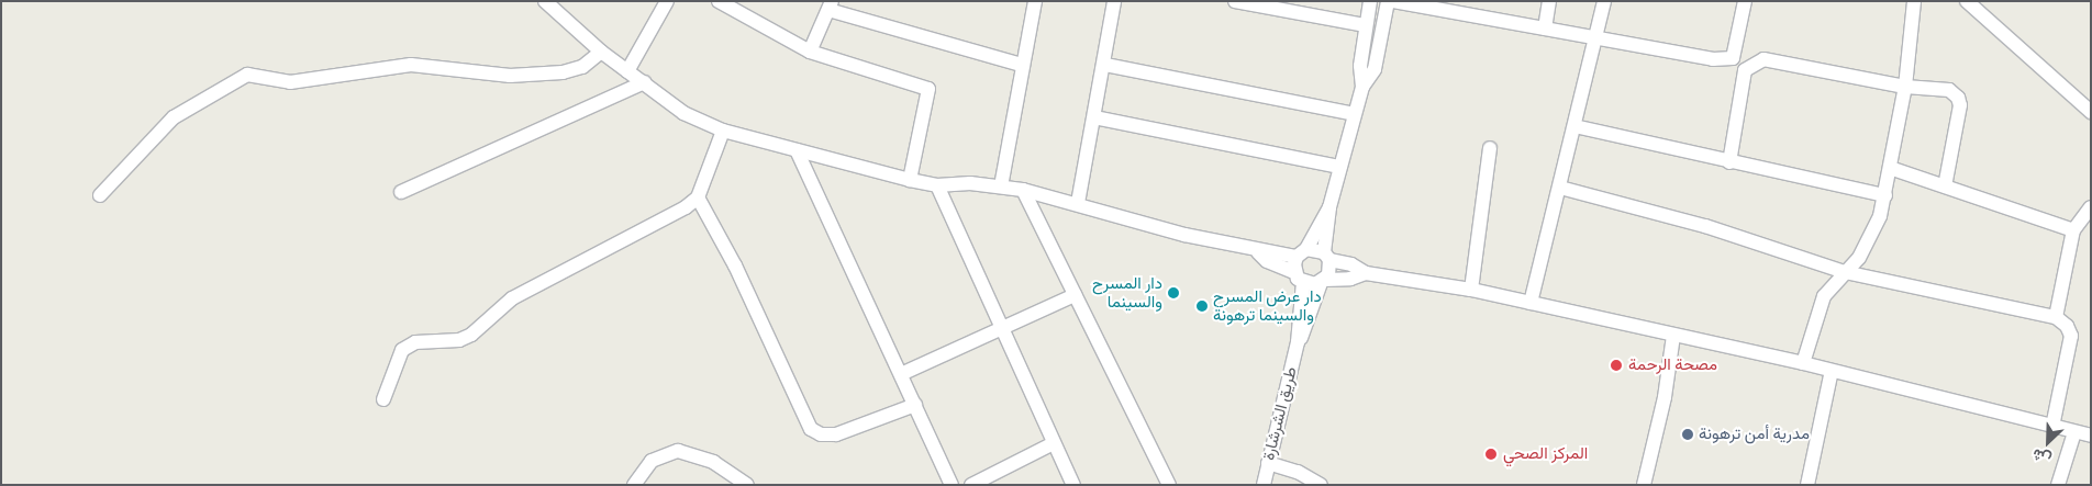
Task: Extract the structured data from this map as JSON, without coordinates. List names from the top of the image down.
{
  "streets": {
    "street": ["طريق الشرشارة"]
  },
  "places": [
    "دار المسرح والسينما",
    "دار عرض المسرح والسينما ترهونة",
    "مصحة الرحمة",
    "مدرية أمن ترهونة",
    "المركز الصحي"
  ],
  "north": "bottom left"
}
